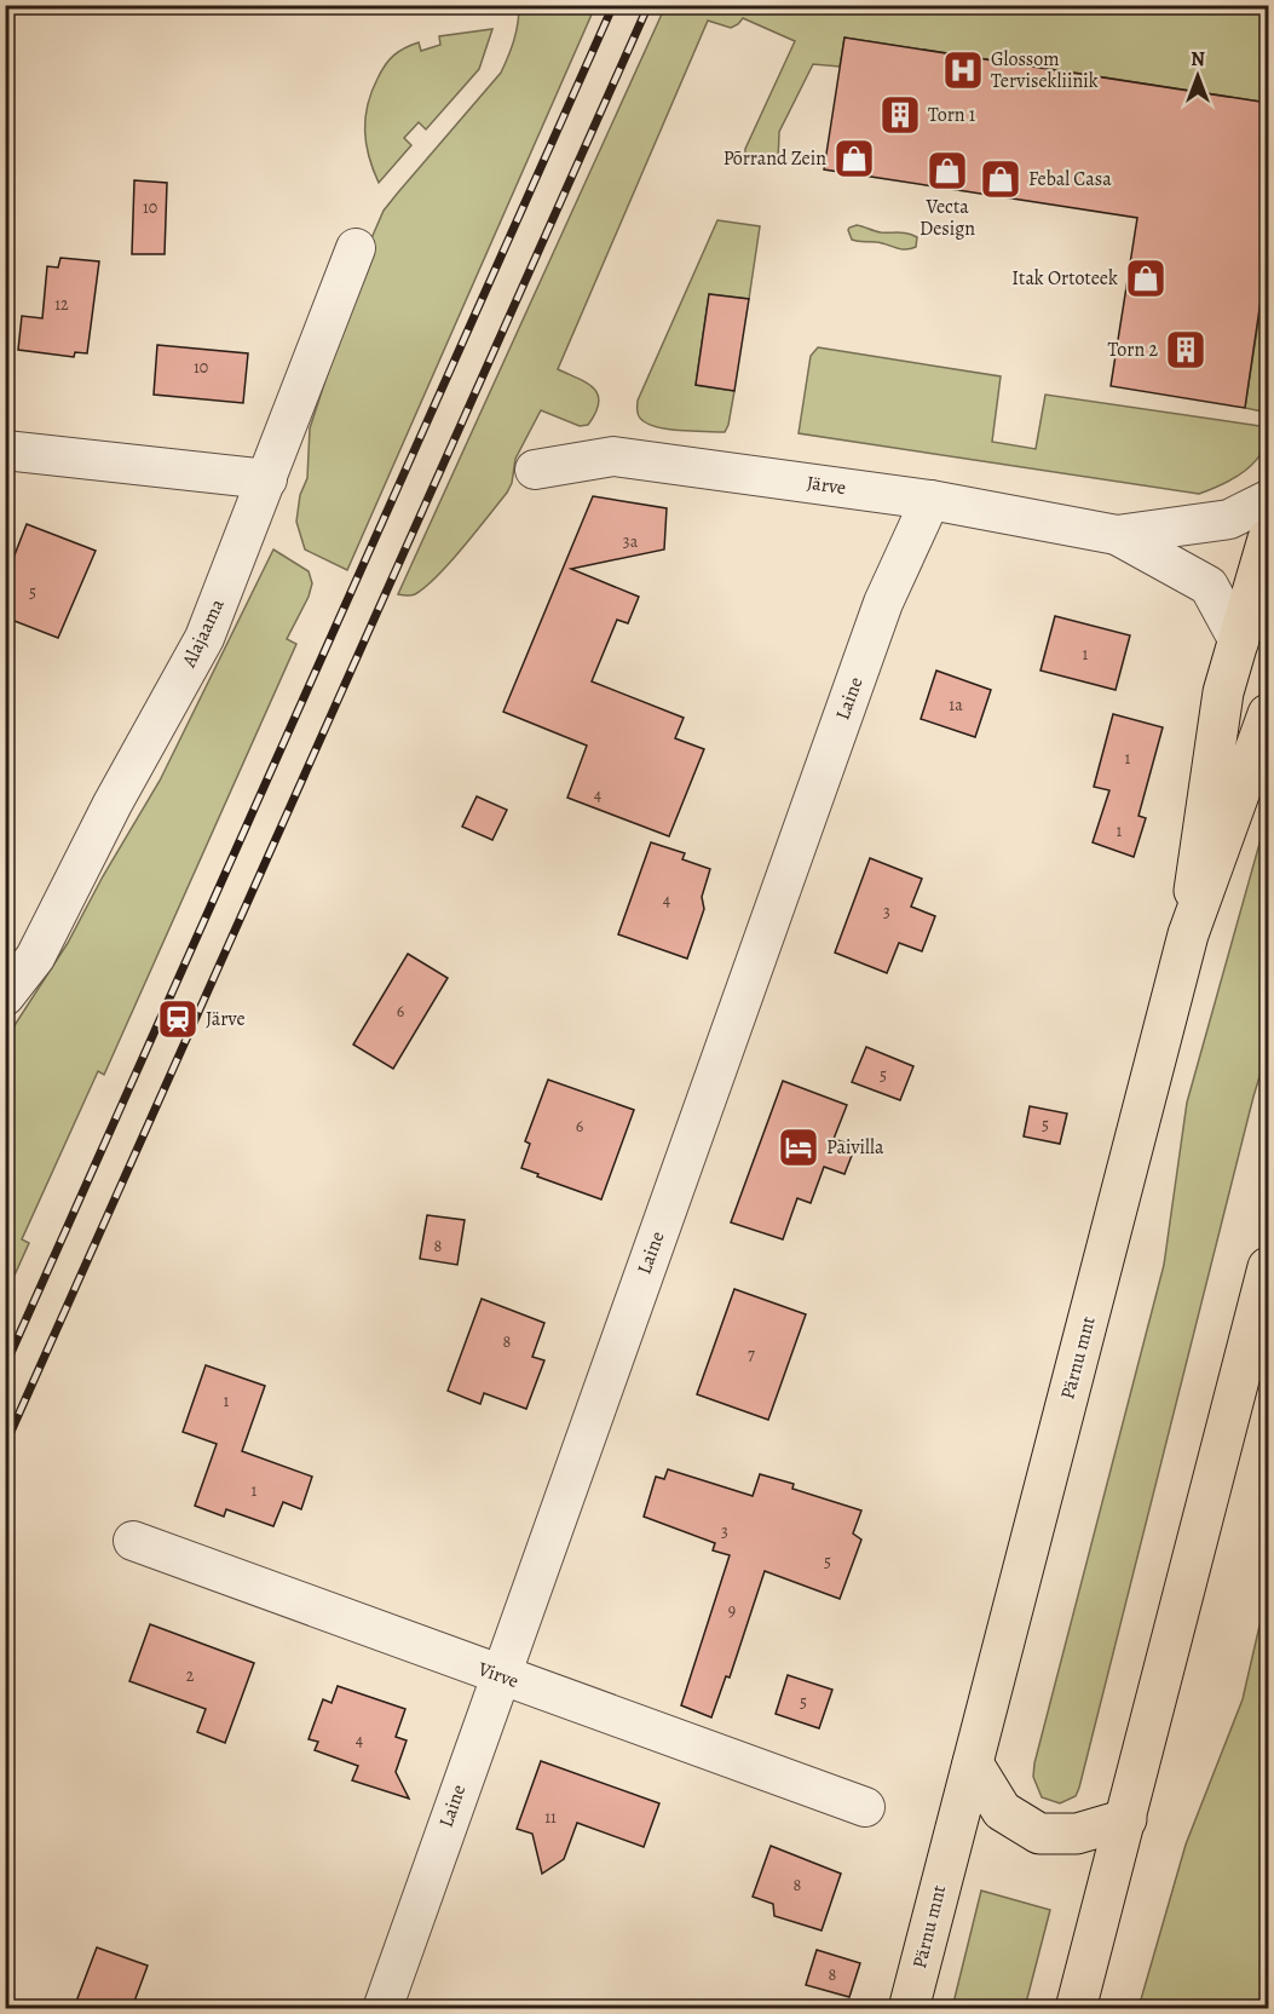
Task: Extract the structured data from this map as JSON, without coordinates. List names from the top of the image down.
{
  "streets": {
    "main road": ["Pärnu mnt"],
    "street": [
      "Järve",
      "Alajaama",
      "Laine",
      "Virve"
    ]
  },
  "crossings": [
    ["Järve", "Laine"],
    ["Laine", "Virve"]
  ],
  "places": {
    "hospital": ["Glossom Tervisekliinik"],
    "building": ["Torn 1", "Torn 2"],
    "shop": [
      "Põrrand Zein",
      "Vecta Design",
      "Febal Casa",
      "Itak Ortoteek"
    ],
    "station": ["Järve"],
    "hotel": ["Paivilla"]
  },
  "house_numbers": [
    "10",
    "12",
    "10",
    "3a",
    "5",
    "1",
    "1a",
    "1",
    "4",
    "1",
    "4",
    "3",
    "6",
    "5",
    "5",
    "6",
    "8",
    "8",
    "7",
    "1",
    "1",
    "3",
    "5",
    "9",
    "2",
    "5",
    "4",
    "11",
    "8",
    "8"
  ],
  "north": "top"
}
